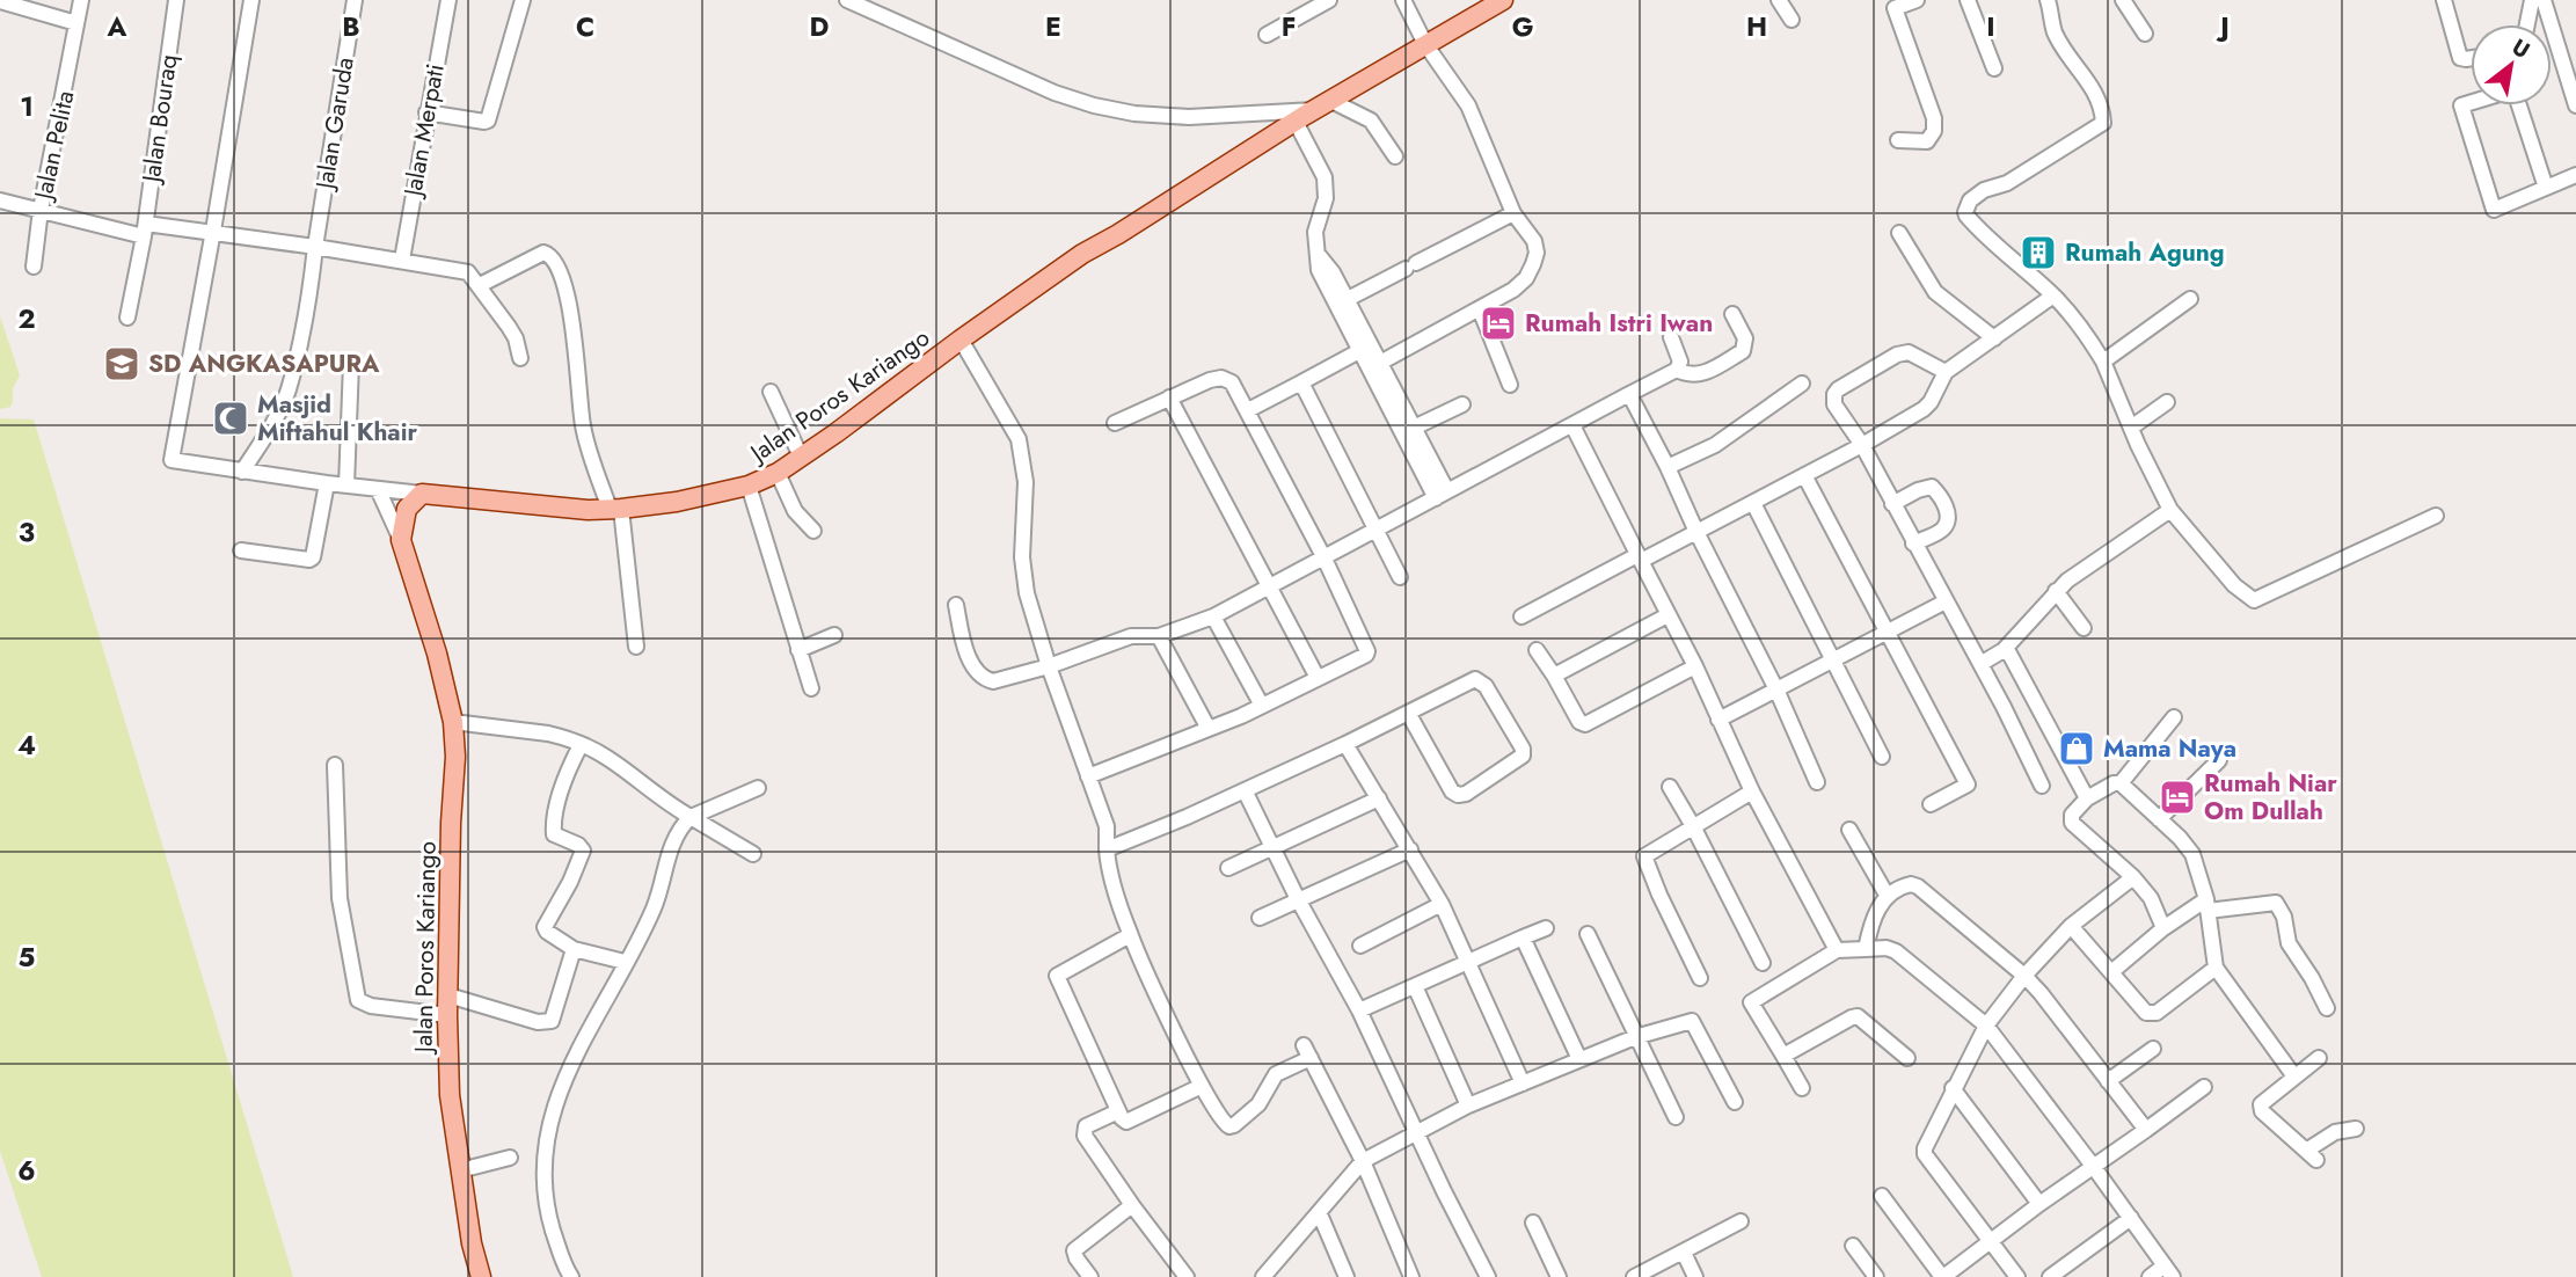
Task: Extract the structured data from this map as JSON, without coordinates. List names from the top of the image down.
{
  "streets": {
    "main road": ["Jalan Poros Kariango"],
    "street": [
      "Jalan Bouraq",
      "Jalan Garuda",
      "Jalan Merpati",
      "Jalan Pelita"
    ]
  },
  "places": {
    "building": ["Rumah Agung"],
    "hotel": ["Rumah Istri Iwan", "Rumah Niar Om Dullah"],
    "school or university": ["SD ANGKASAPURA"],
    "mosque": ["Masjid Miftahul Khair"],
    "shop": ["Mama Naya"]
  },
  "north": "top right",
  "grid": {
    "columns": [
      "A",
      "B",
      "C",
      "D",
      "E",
      "F",
      "G",
      "H",
      "I",
      "J"
    ],
    "rows": [
      "1",
      "2",
      "3",
      "4",
      "5",
      "6"
    ]
  }
}
